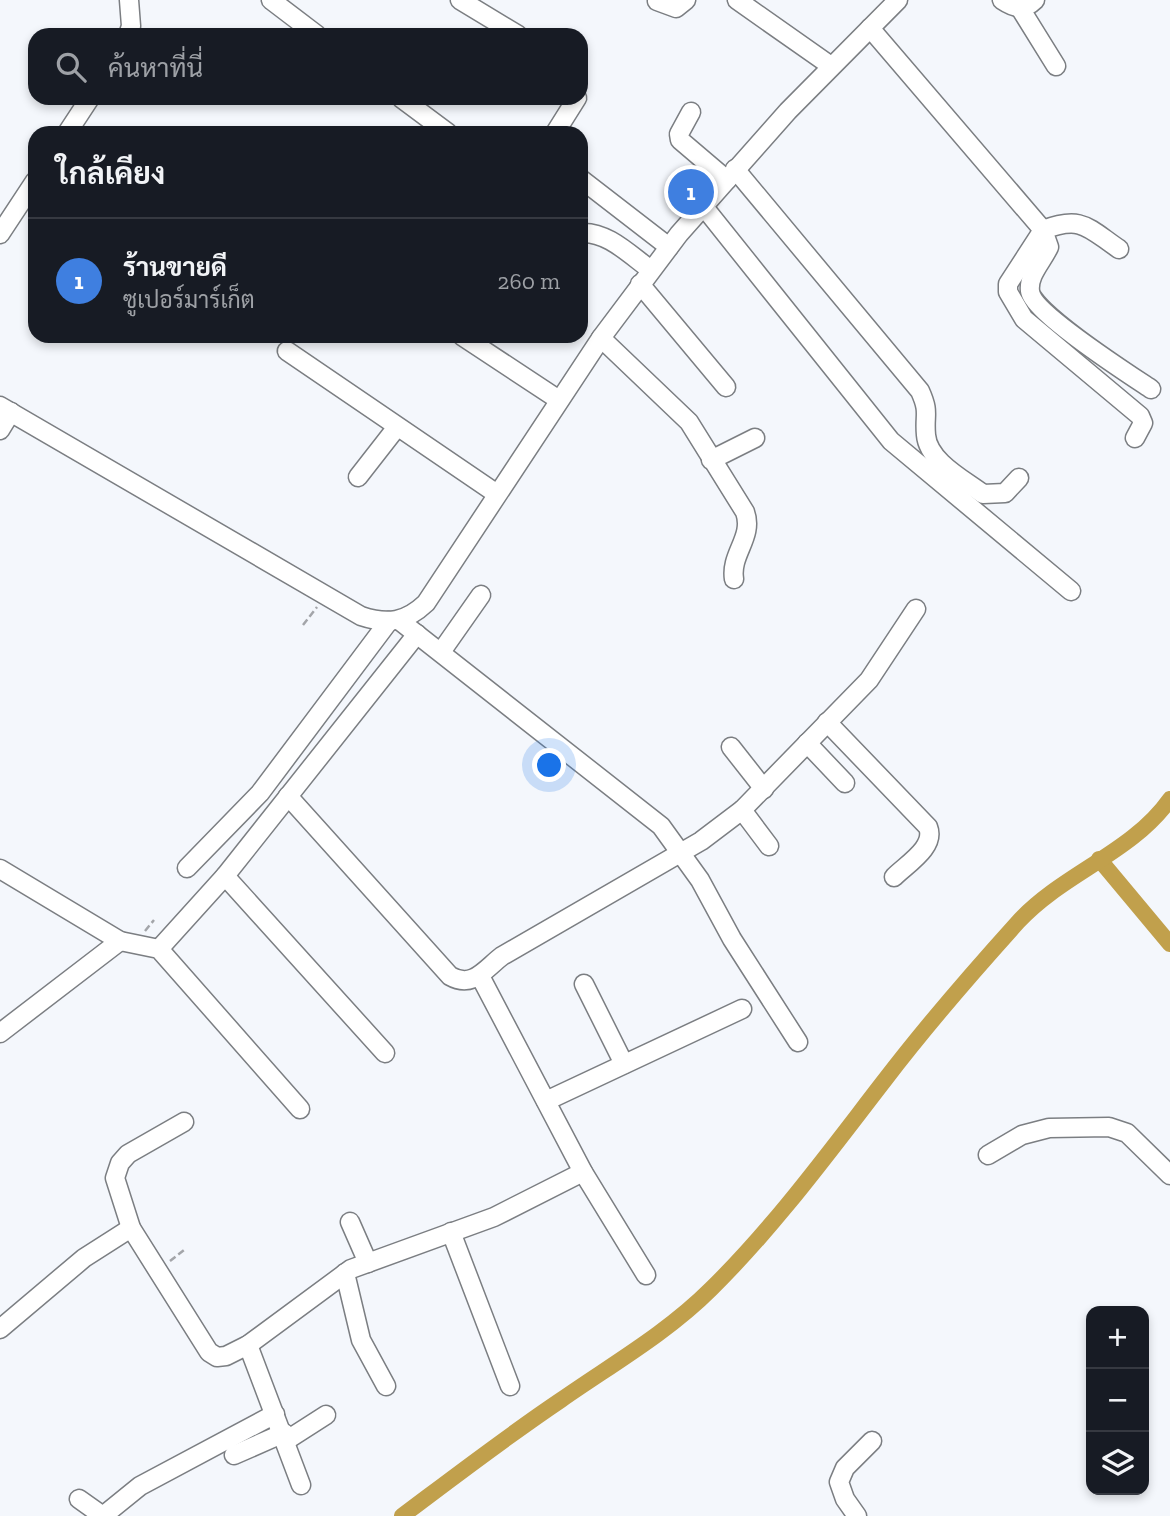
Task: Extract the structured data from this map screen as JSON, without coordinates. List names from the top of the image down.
{
  "page": {
    "search": "ค้นหาที่นี่",
    "heading": "ใกล้เคียง",
    "pins": "1",
    "list": [
      {
        "mark": "1",
        "name": "ร้านขายดี",
        "note": "ซูเปอร์มาร์เก็ต",
        "value": "260 m"
      }
    ],
    "map_buttons": ["+", "−"]
  }
}
